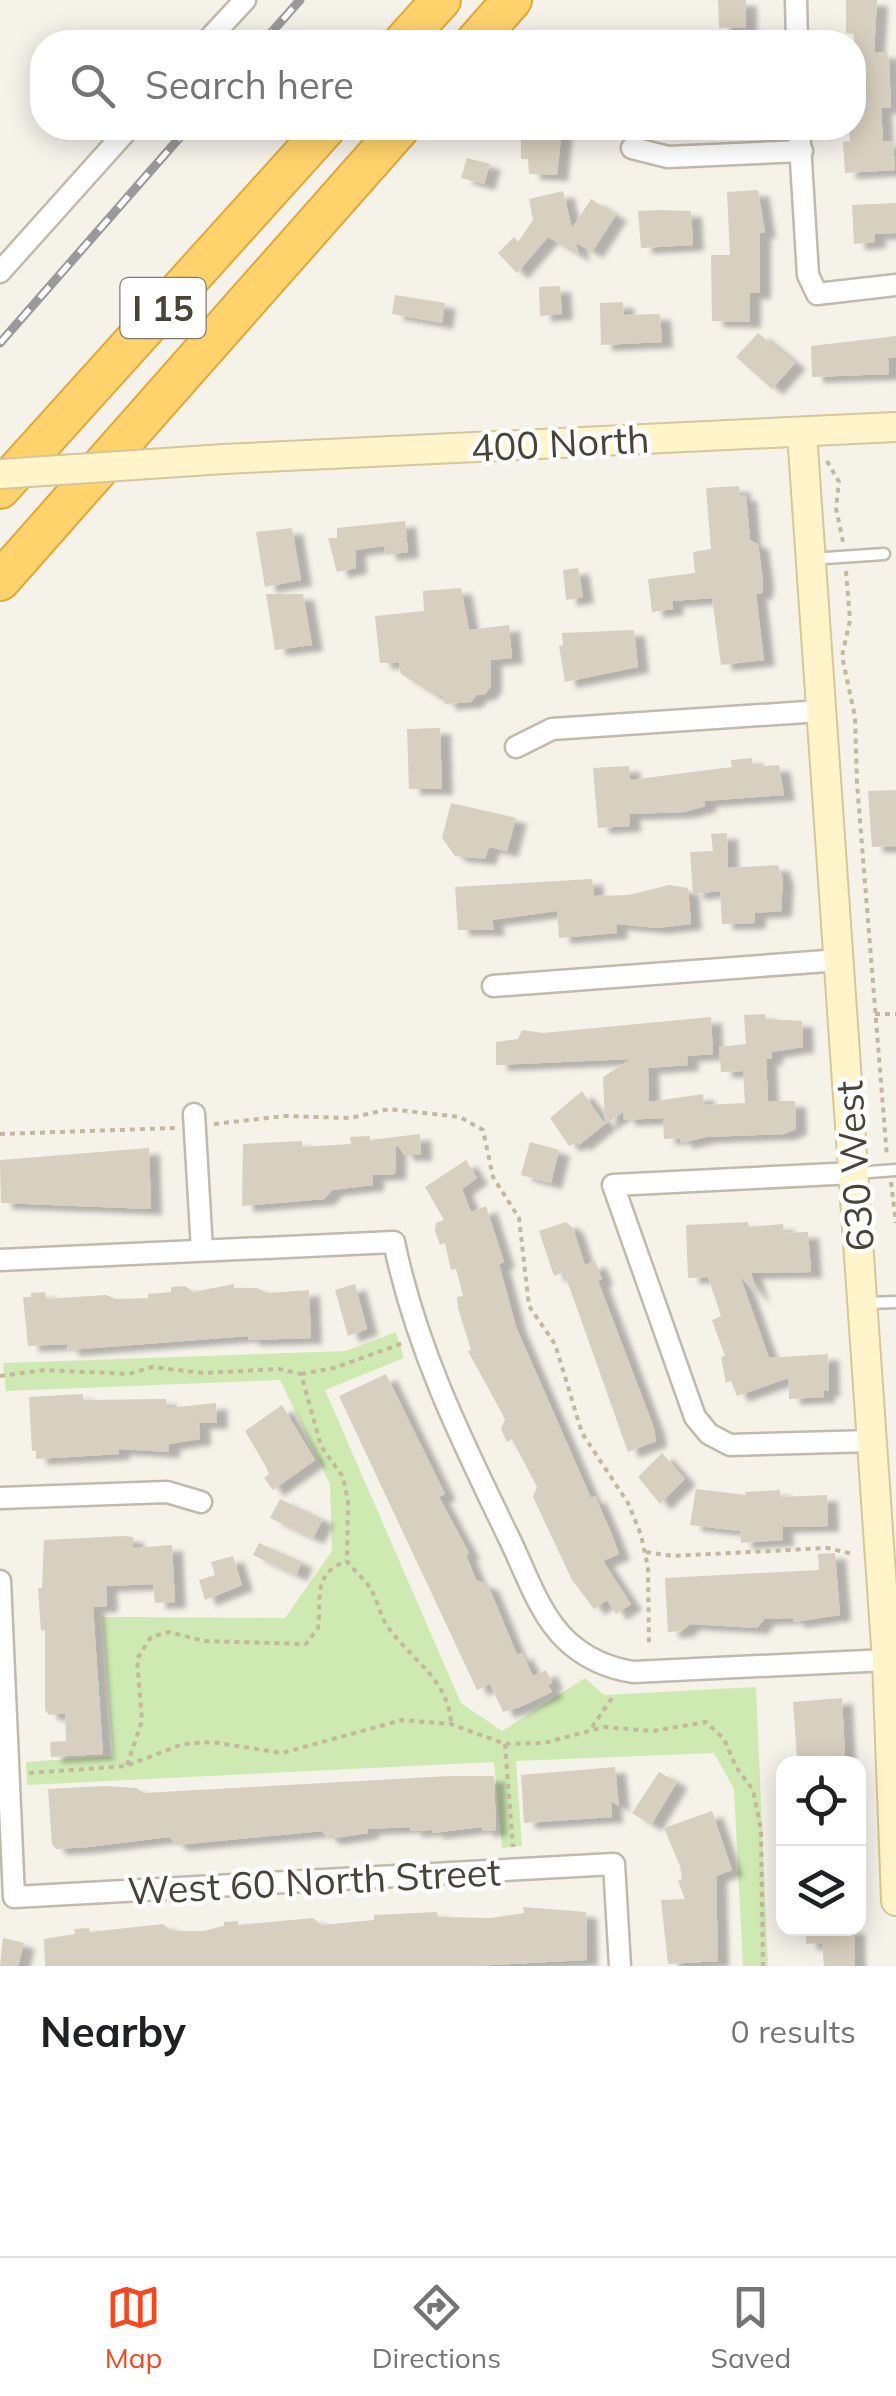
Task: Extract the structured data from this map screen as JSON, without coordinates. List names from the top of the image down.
{
  "streets": {
    "highway": ["I 15"],
    "street": ["400 North", "630 West", "West 60 North Street"]
  },
  "crossings": [
    ["400 North", "630 West"]
  ],
  "page": {
    "search": "Search here",
    "heading": ["Nearby", "0 results"],
    "nav": ["Map", "Directions", "Saved"]
  }
}
